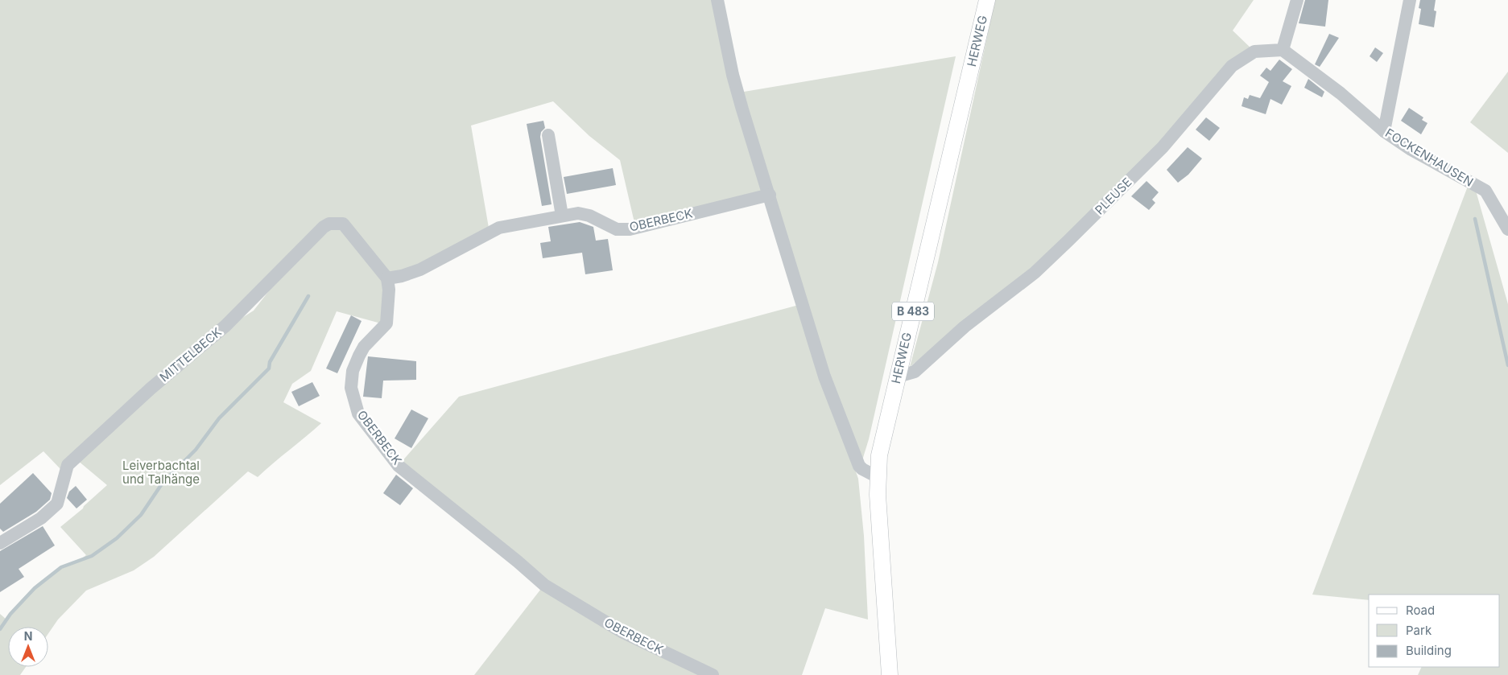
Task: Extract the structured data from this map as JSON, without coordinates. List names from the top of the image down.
{
  "streets": {
    "main road": ["HERWEG", "B 483"],
    "street": [
      "FOCKENHAUSEN",
      "PLEUSE",
      "OBERBECK",
      "MITTELBECK"
    ]
  },
  "crossings": [
    ["HERWEG", "PLEUSE"],
    ["FOCKENHAUSEN", "PLEUSE"],
    ["OBERBECK", "MITTELBECK"]
  ],
  "parks": ["Leiverbachtal und Talhänge"],
  "legend": ["Road", "Park", "Building"],
  "north": "top"
}
